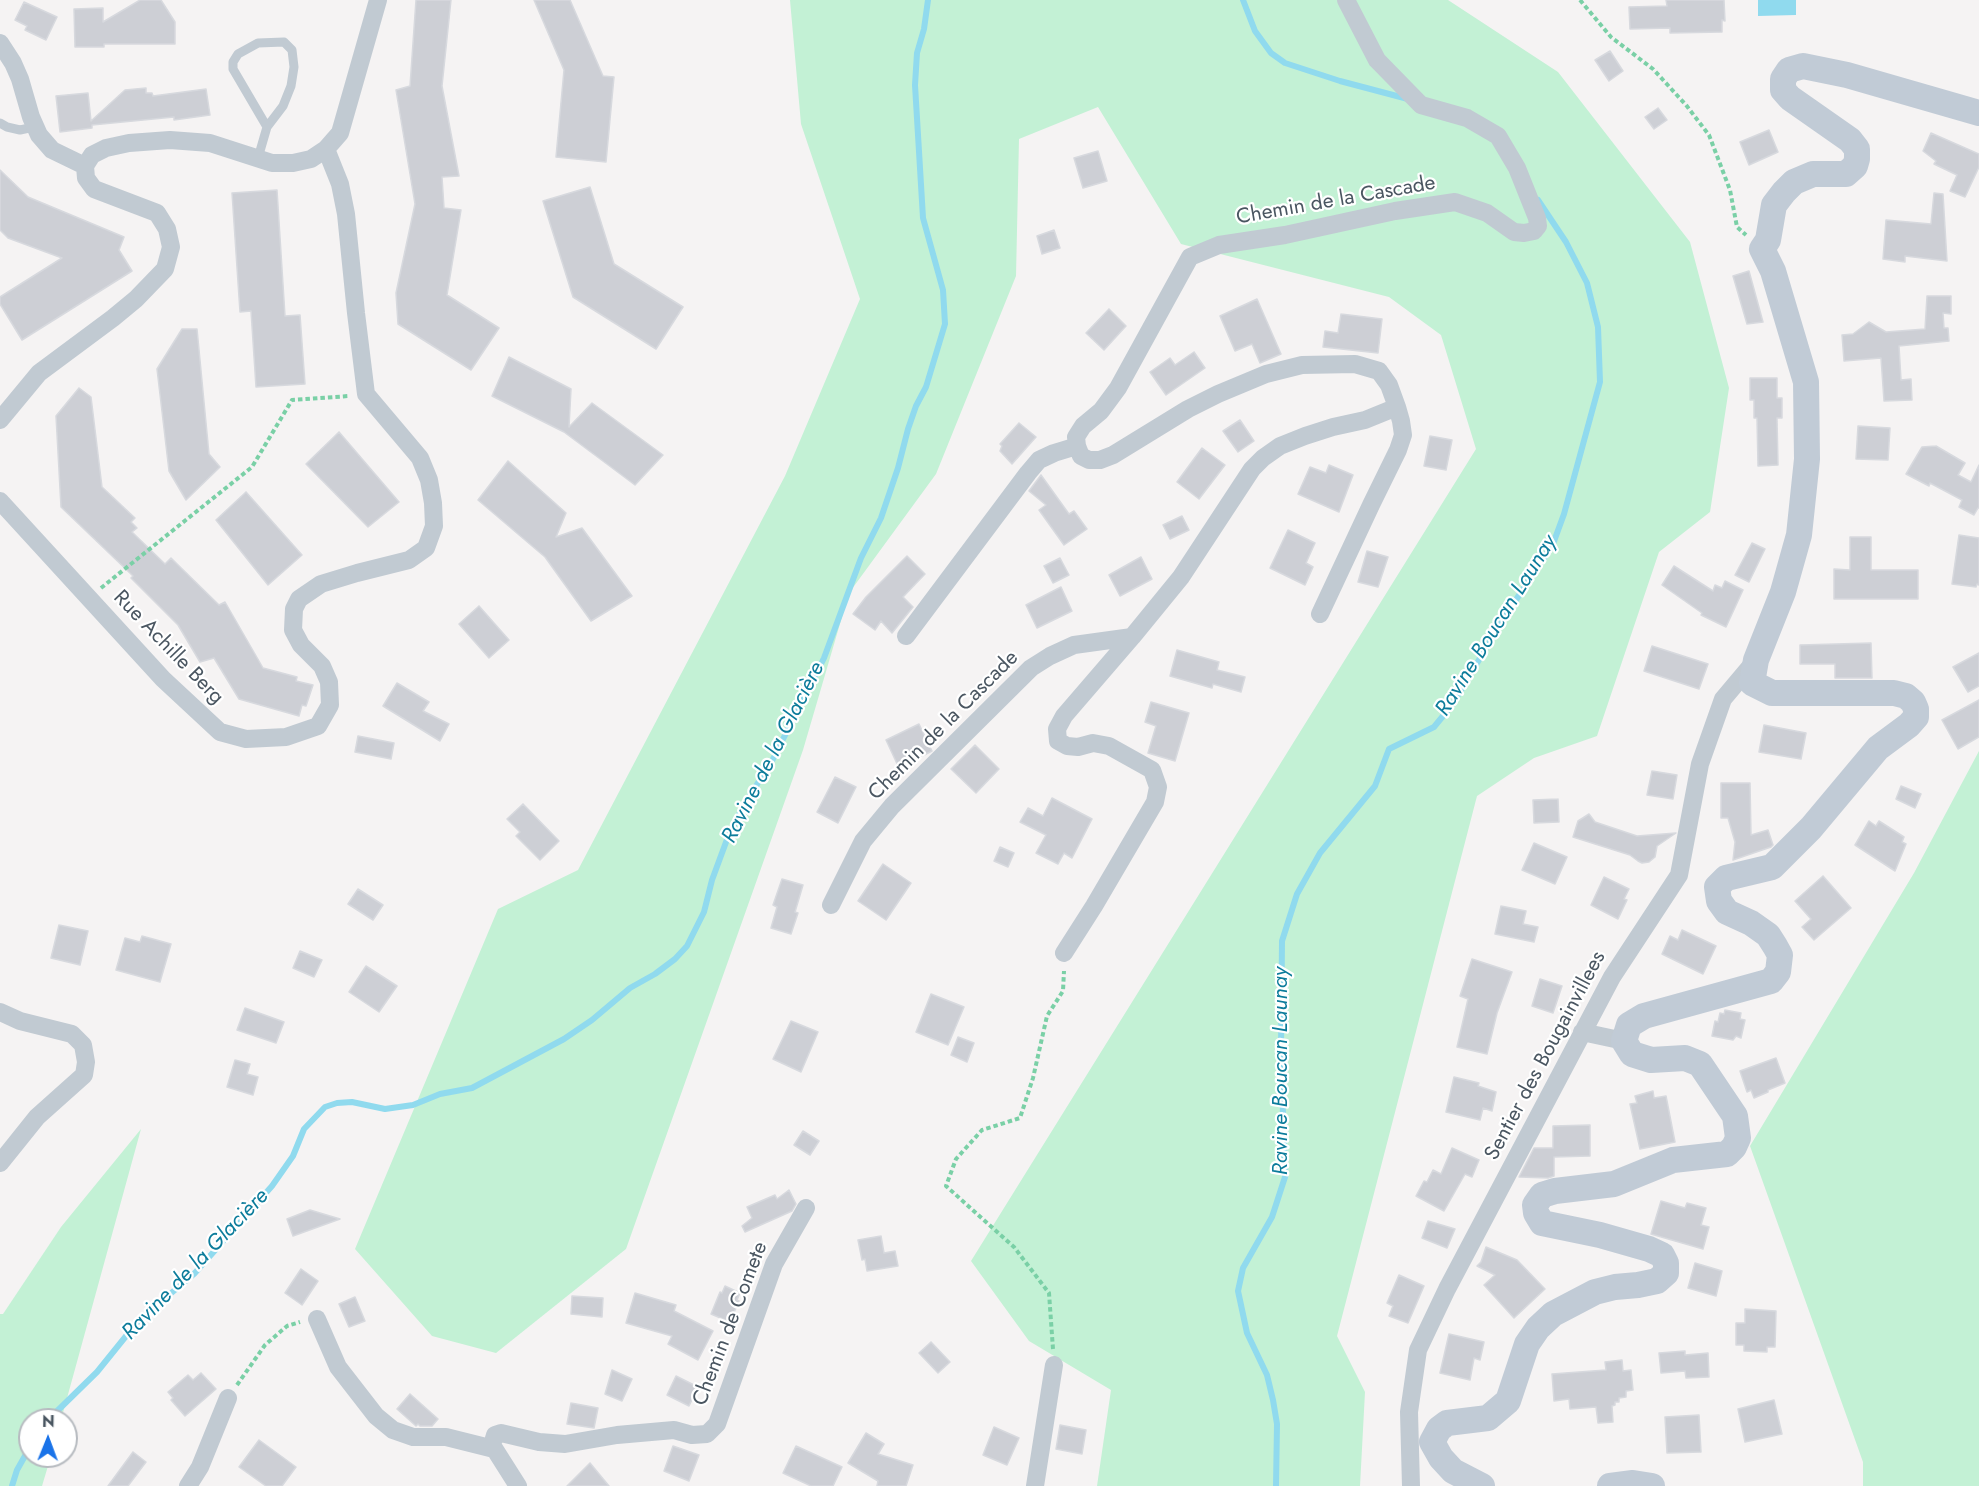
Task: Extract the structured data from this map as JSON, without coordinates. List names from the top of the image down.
{
  "streets": {
    "street": [
      "Chemin de la Cascade",
      "Rue Achille Berg",
      "Sentier des Bougainvillees",
      "Chemin de Comete"
    ]
  },
  "water": ["Ravine Boucan Launay", "Ravine de la Glacière"],
  "north": "top"
}
